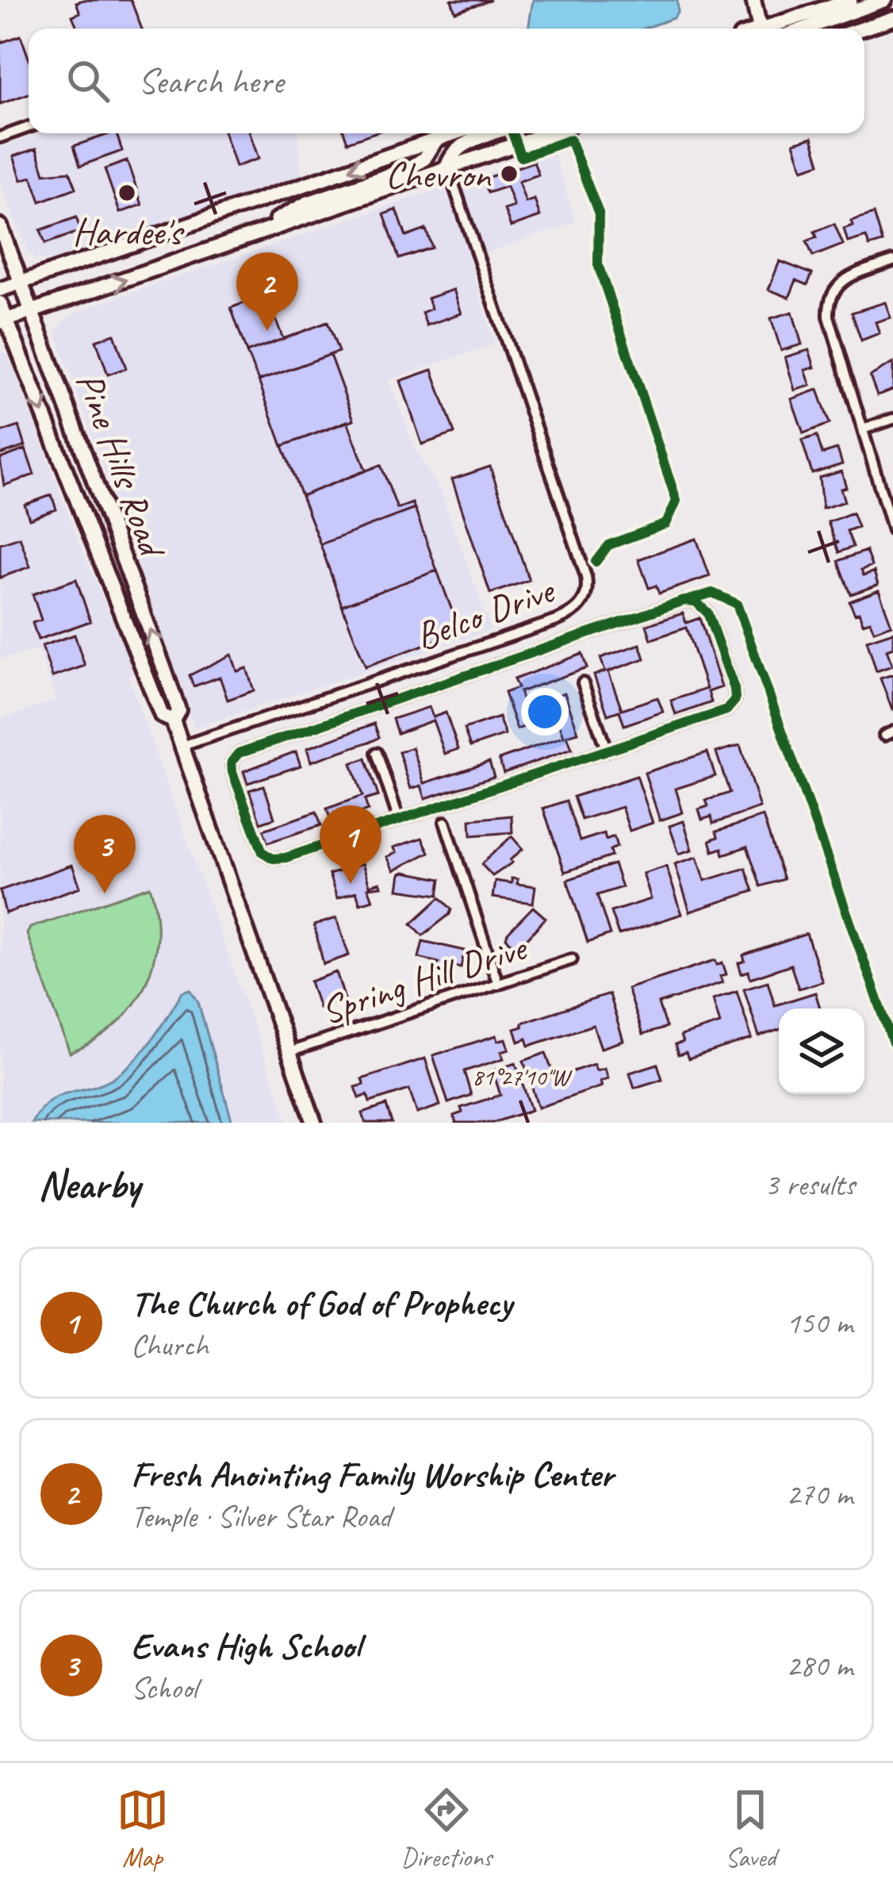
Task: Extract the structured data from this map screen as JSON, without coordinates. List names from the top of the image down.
{
  "streets": {
    "main road": ["Pine Hills Road"],
    "street": ["Belco Drive", "Spring Hill Drive"]
  },
  "crossings": [
    ["Pine Hills Road", "Belco Drive"],
    ["Pine Hills Road", "Spring Hill Drive"]
  ],
  "places": ["Chevron", "Hardee's"],
  "page": {
    "search": "Search here",
    "pins": ["2", "1", "3"],
    "heading": ["Nearby", "3 results"],
    "list": [
      {
        "mark": "1",
        "name": "The Church of God of Prophecy",
        "note": "Church",
        "value": "150 m"
      },
      {
        "mark": "2",
        "name": "Fresh Anointing Family Worship Center",
        "note": "Temple · Silver Star Road",
        "value": "270 m"
      },
      {
        "mark": "3",
        "name": "Evans High School",
        "note": "School",
        "value": "280 m"
      }
    ],
    "nav": ["Map", "Directions", "Saved"]
  },
  "coordinates": ["81°27'10\"W"]
}
